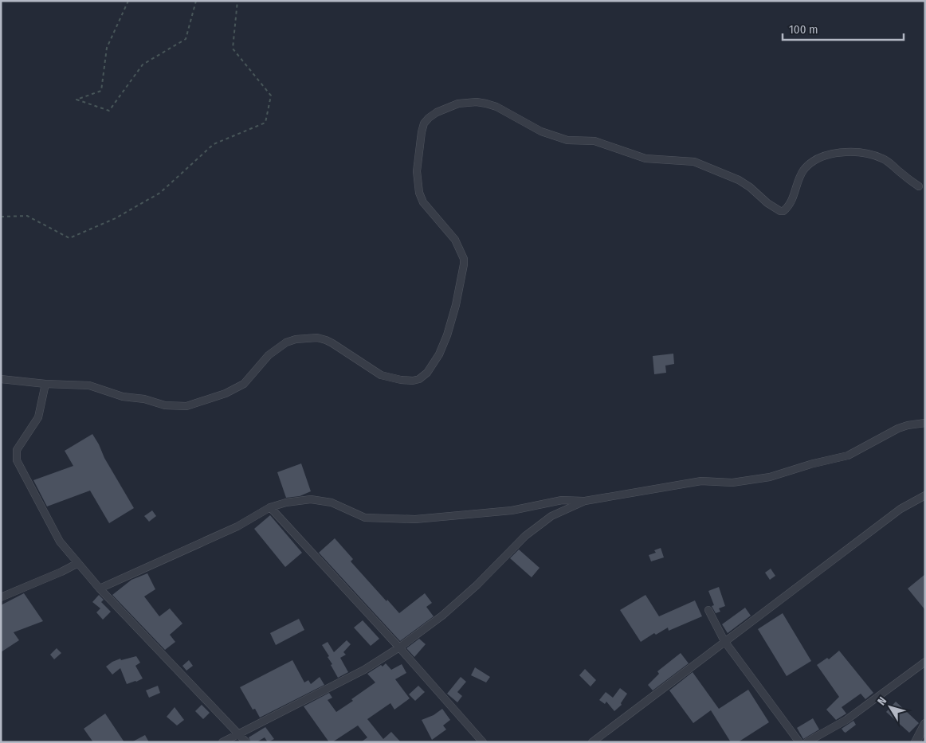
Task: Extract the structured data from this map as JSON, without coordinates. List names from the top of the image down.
{
  "scale_bar": "100 m",
  "north": "top left"
}
